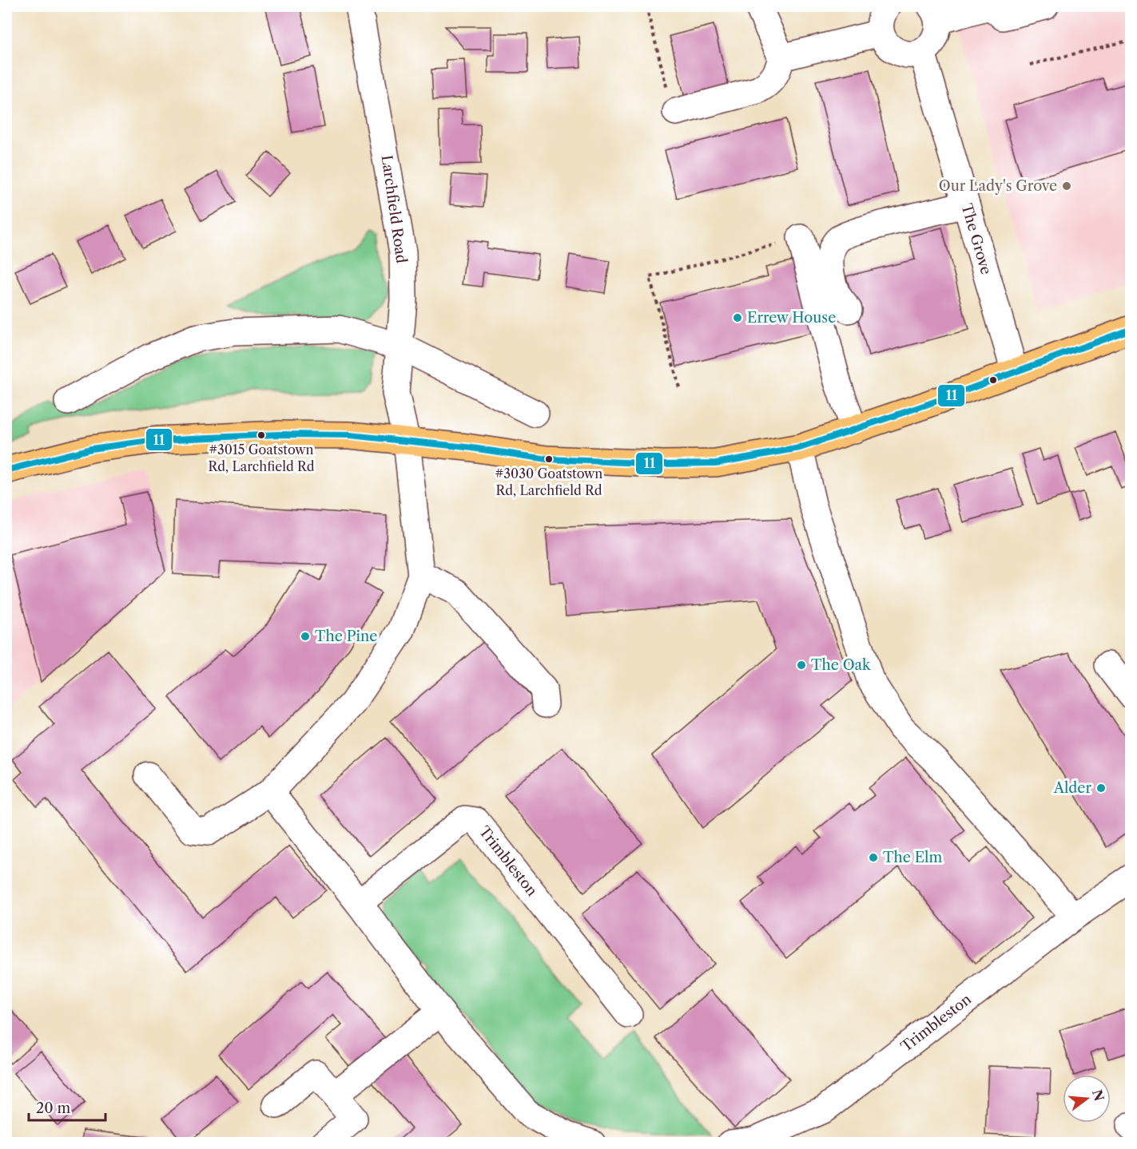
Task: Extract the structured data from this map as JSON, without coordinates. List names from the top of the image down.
{
  "streets": {
    "street": ["Larchfield Road", "The Grove", "Trimbleston"]
  },
  "places": [
    "Our Lady's Grove",
    "Errew House",
    "#3015 Goatstown Rd, Larchfield Rd",
    "#3030 Goatstown Rd, Larchfield Rd",
    "The Pine",
    "The Oak",
    "Alder",
    "The Elm"
  ],
  "lines": ["transit line 11"],
  "scale_bar": "20 m",
  "north": "right"
}
